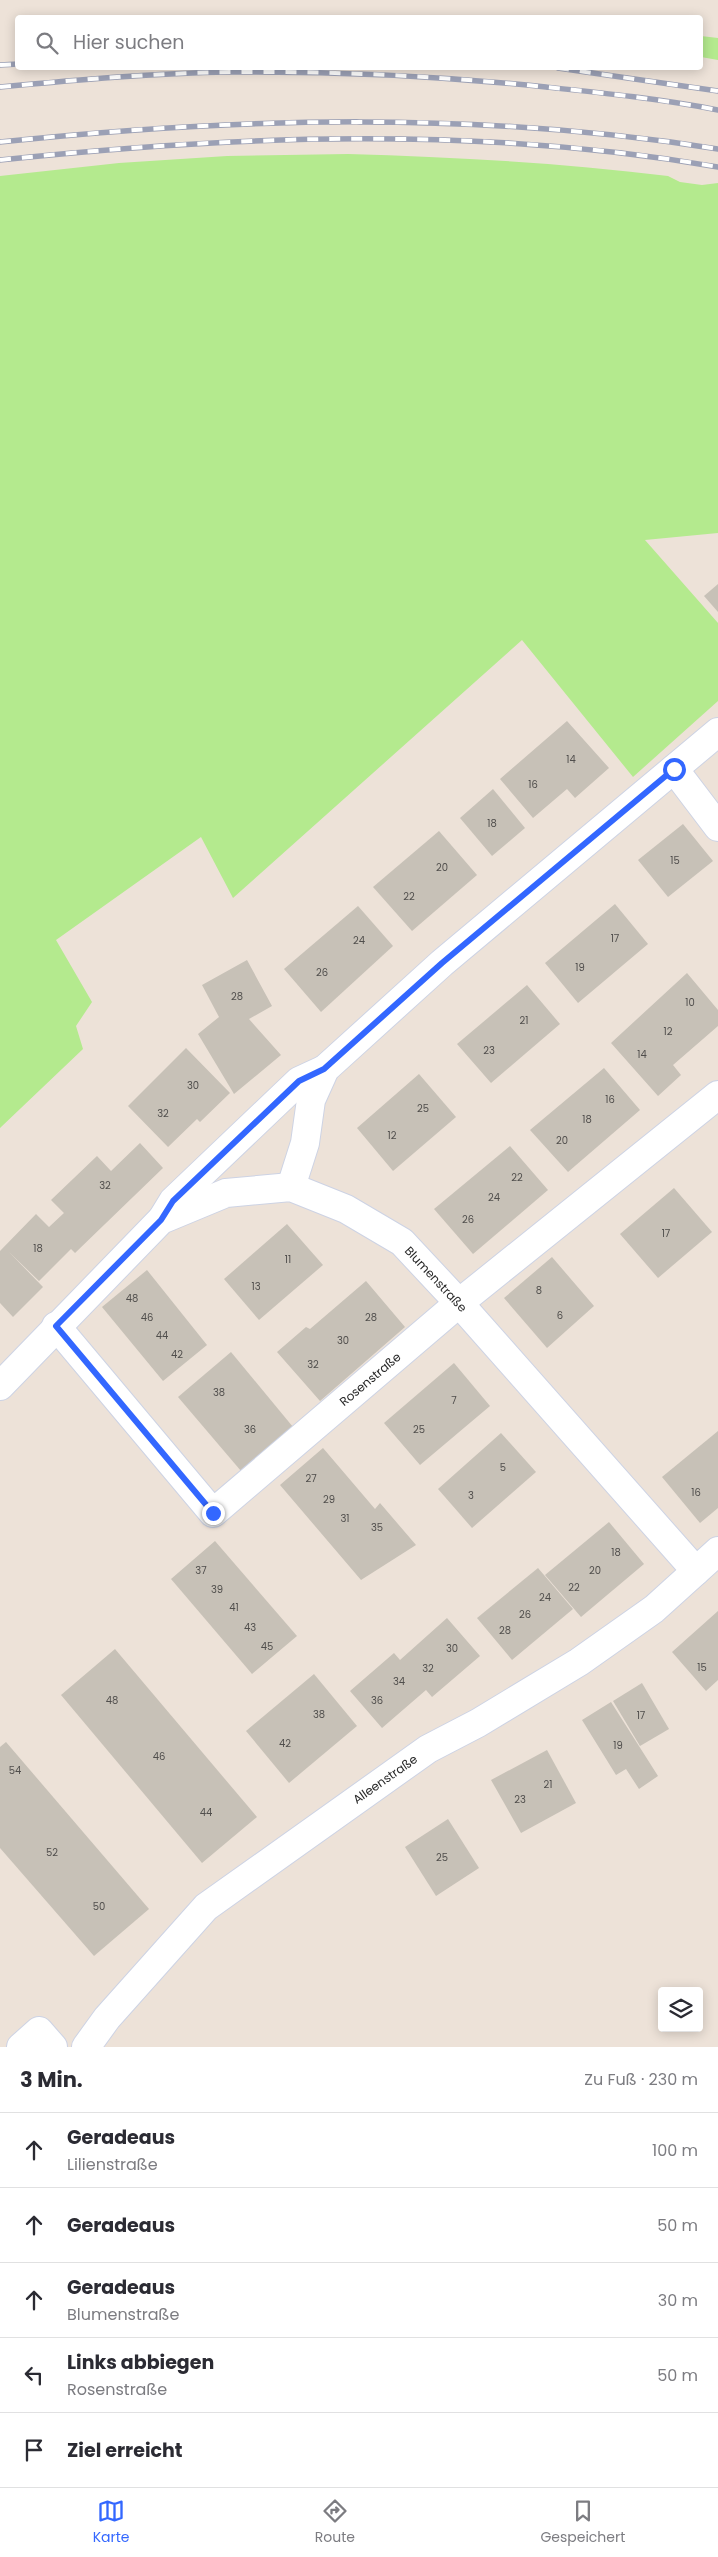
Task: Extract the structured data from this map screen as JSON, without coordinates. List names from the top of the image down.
{
  "streets": {
    "street": ["Blumenstraße", "Rosenstraße", "Alleenstraße"]
  },
  "crossings": [
    ["Blumenstraße", "Rosenstraße"],
    ["Blumenstraße", "Alleenstraße"]
  ],
  "house_numbers": [
    "14",
    "16",
    "18",
    "15",
    "20",
    "22",
    "17",
    "24",
    "19",
    "26",
    "28",
    "10",
    "21",
    "12",
    "23",
    "14",
    "30",
    "16",
    "25",
    "32",
    "18",
    "12",
    "20",
    "22",
    "32",
    "24",
    "26",
    "17",
    "18",
    "11",
    "13",
    "8",
    "48",
    "6",
    "46",
    "28",
    "44",
    "30",
    "42",
    "32",
    "38",
    "7",
    "36",
    "25",
    "5",
    "27",
    "16",
    "3",
    "29",
    "31",
    "35",
    "18",
    "37",
    "20",
    "22",
    "39",
    "24",
    "41",
    "26",
    "43",
    "28",
    "45",
    "30",
    "15",
    "32",
    "34",
    "48",
    "36",
    "38",
    "17",
    "42",
    "19",
    "46",
    "54",
    "21",
    "23",
    "44",
    "52",
    "25",
    "50"
  ],
  "page": {
    "search": "Hier suchen",
    "heading": ["3 Min.", "Zu Fuß · 230 m"],
    "list": [
      ["Geradeaus", "Lilienstraße", "100 m"],
      ["Geradeaus", "50 m"],
      ["Geradeaus", "Blumenstraße", "30 m"],
      ["Links abbiegen", "Rosenstraße", "50 m"],
      "Ziel erreicht"
    ],
    "nav": ["Karte", "Route", "Gespeichert"]
  }
}
